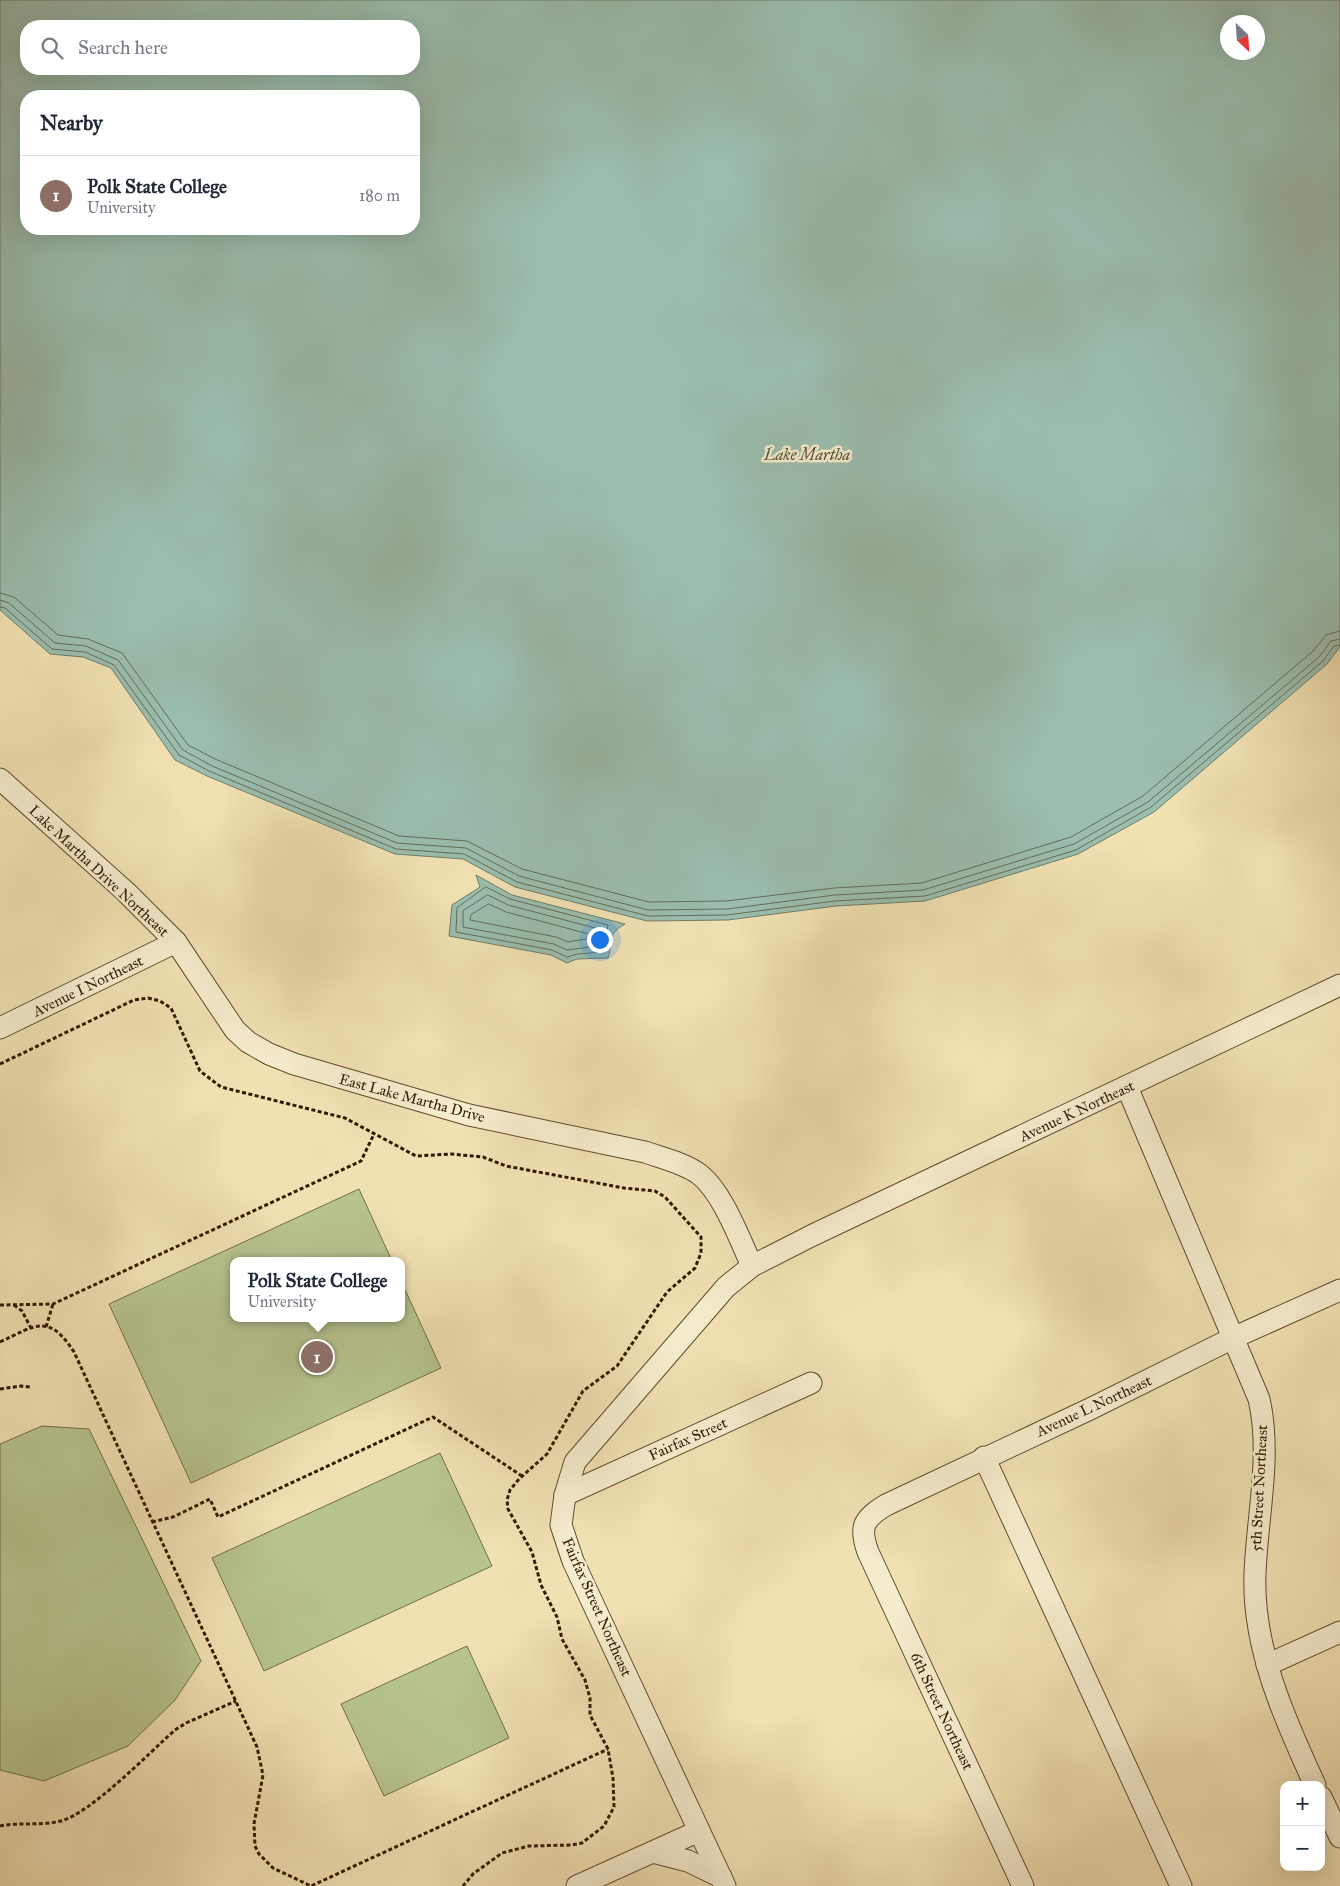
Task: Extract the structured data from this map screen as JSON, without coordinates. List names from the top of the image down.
{
  "streets": {
    "street": [
      "Lake Martha Drive Northeast",
      "Avenue I Northeast",
      "East Lake Martha Drive",
      "Avenue K Northeast",
      "Avenue L Northeast",
      "Fairfax Street",
      "5th Street Northeast",
      "Fairfax Street Northeast",
      "6th Street Northeast"
    ]
  },
  "crossings": [
    ["Lake Martha Drive Northeast", "Avenue I Northeast"],
    ["Lake Martha Drive Northeast", "East Lake Martha Drive"],
    ["Avenue I Northeast", "East Lake Martha Drive"],
    ["East Lake Martha Drive", "Fairfax Street Northeast"],
    ["Avenue K Northeast", "5th Street Northeast"],
    ["Avenue K Northeast", "Fairfax Street Northeast"],
    ["Avenue L Northeast", "5th Street Northeast"],
    ["Avenue L Northeast", "6th Street Northeast"],
    ["Fairfax Street", "Fairfax Street Northeast"]
  ],
  "water": ["Lake Martha"],
  "north": "bottom right",
  "page": {
    "search": "Search here",
    "heading": "Nearby",
    "list": [
      {
        "mark": "1",
        "name": "Polk State College",
        "note": "University",
        "value": "180 m"
      }
    ],
    "popup": ["Polk State College", "University"],
    "pins": "1",
    "map_buttons": ["+", "−"]
  }
}
